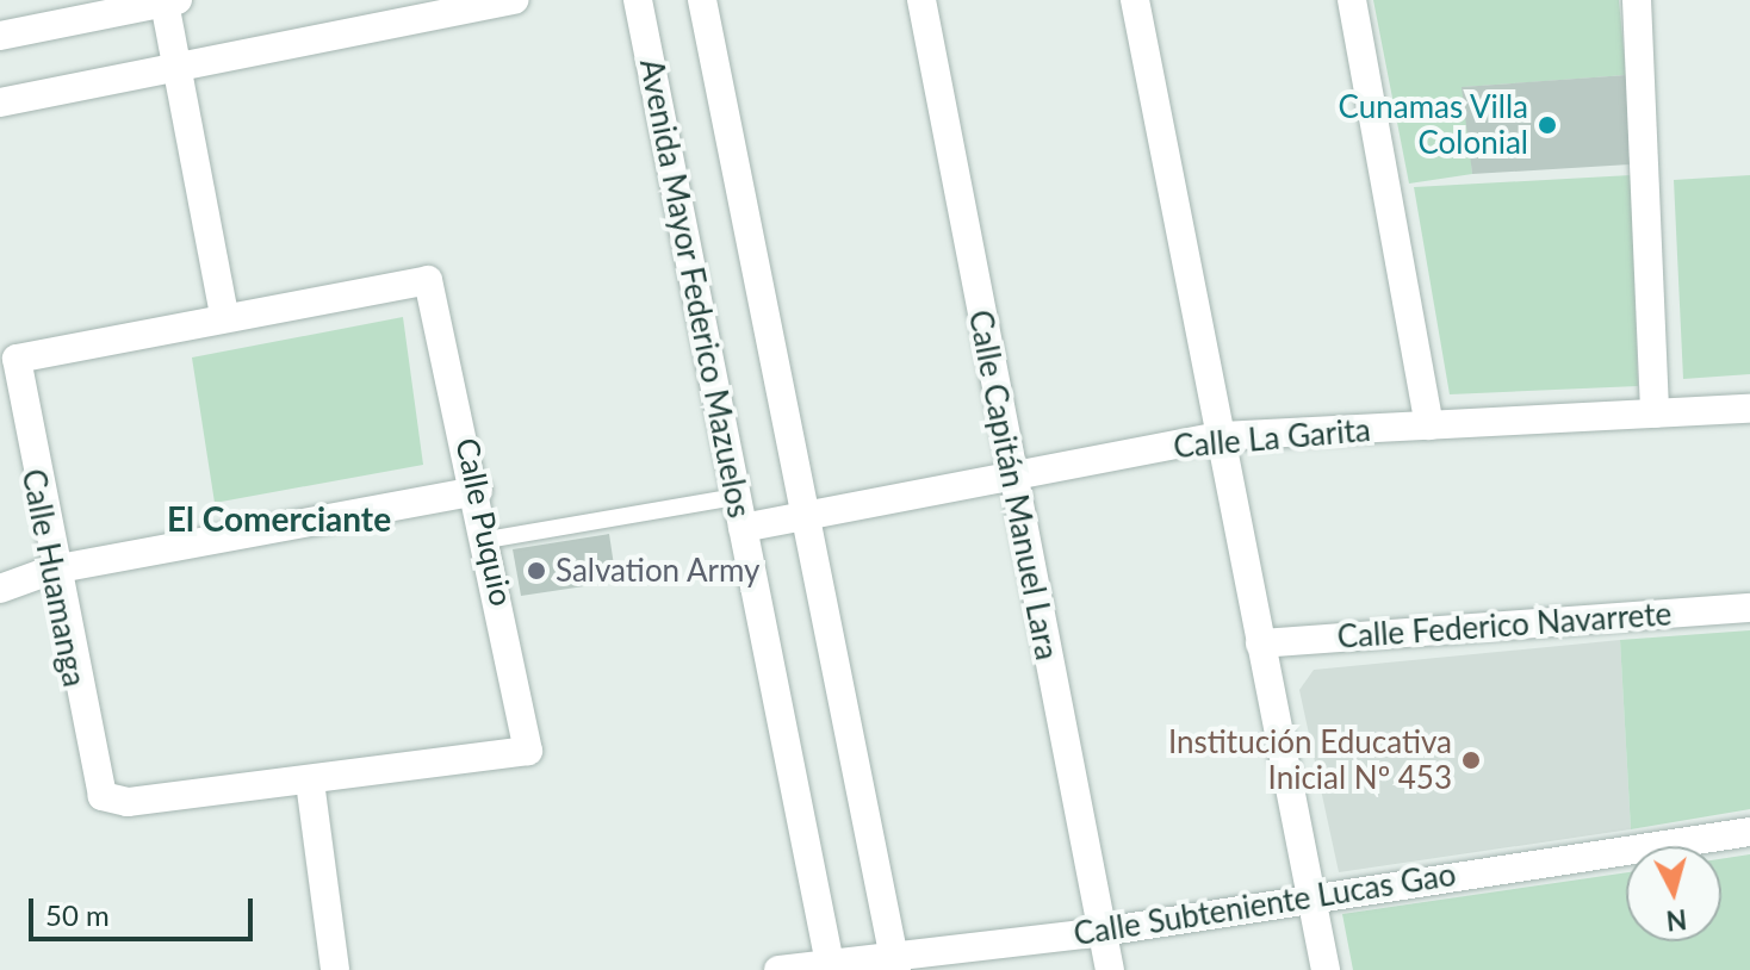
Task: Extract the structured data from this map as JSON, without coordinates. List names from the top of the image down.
{
  "streets": {
    "street": [
      "Avenida Mayor Federico Mazuelos",
      "Calle La Garita",
      "Calle Capitán Manuel Lara",
      "Calle Puquio",
      "Calle Huamanga",
      "Calle Federico Navarrete",
      "Calle Subteniente Lucas Gao"
    ]
  },
  "crossings": [
    ["Avenida Mayor Federico Mazuelos", "Calle La Garita"],
    ["Avenida Mayor Federico Mazuelos", "Calle Subteniente Lucas Gao"],
    ["Calle La Garita", "Calle Capitán Manuel Lara"],
    ["Calle Capitán Manuel Lara", "Calle Subteniente Lucas Gao"],
    ["Calle Puquio", "Calle Huamanga"]
  ],
  "districts": ["El Comerciante"],
  "places": ["Cunamas Villa Colonial", "Salvation Army", "Institución Educativa Inicial Nº 453"],
  "scale_bar": "50 m",
  "north": "bottom"
}
